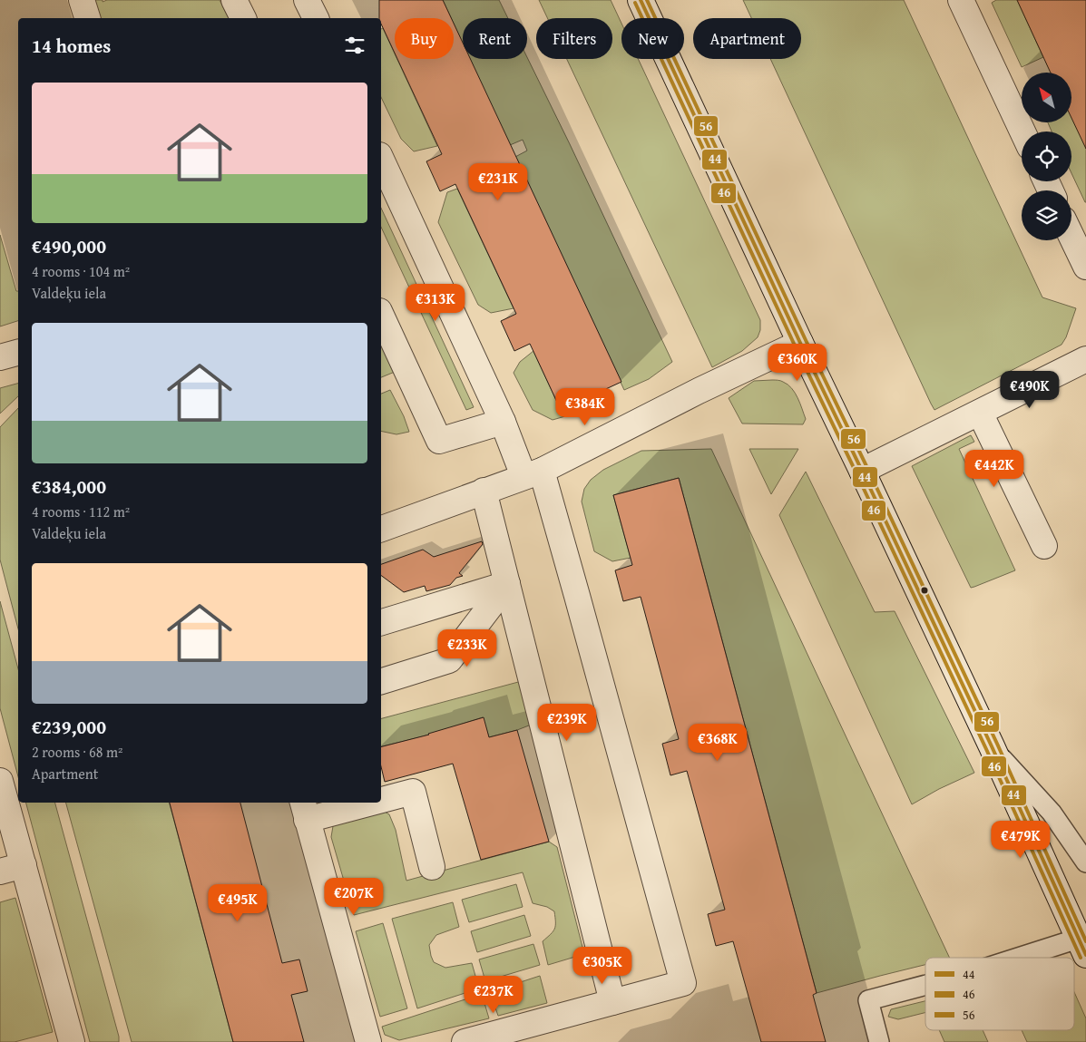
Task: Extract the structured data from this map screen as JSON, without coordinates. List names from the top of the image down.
{
  "lines": ["transit line 44", "transit line 56", "transit line 46"],
  "legend": ["44", "46", "56"],
  "north": "top left",
  "page": {
    "chip": [
      "Buy",
      "Rent",
      "Filters",
      "New",
      "Apartment"
    ],
    "heading": "14 homes",
    "list": [
      {
        "name": "€490,000",
        "note": "4 rooms · 104 m² · Valdeķu iela"
      },
      {
        "name": "€384,000",
        "note": "4 rooms · 112 m² · Valdeķu iela"
      },
      {
        "name": "€239,000",
        "note": "2 rooms · 68 m² · Apartment"
      }
    ],
    "price": [
      "€231K",
      "€313K",
      "€360K",
      "€490K",
      "€384K",
      "€442K",
      "€233K",
      "€239K",
      "€368K",
      "€479K",
      "€207K",
      "€495K",
      "€305K",
      "€237K"
    ]
  }
}
